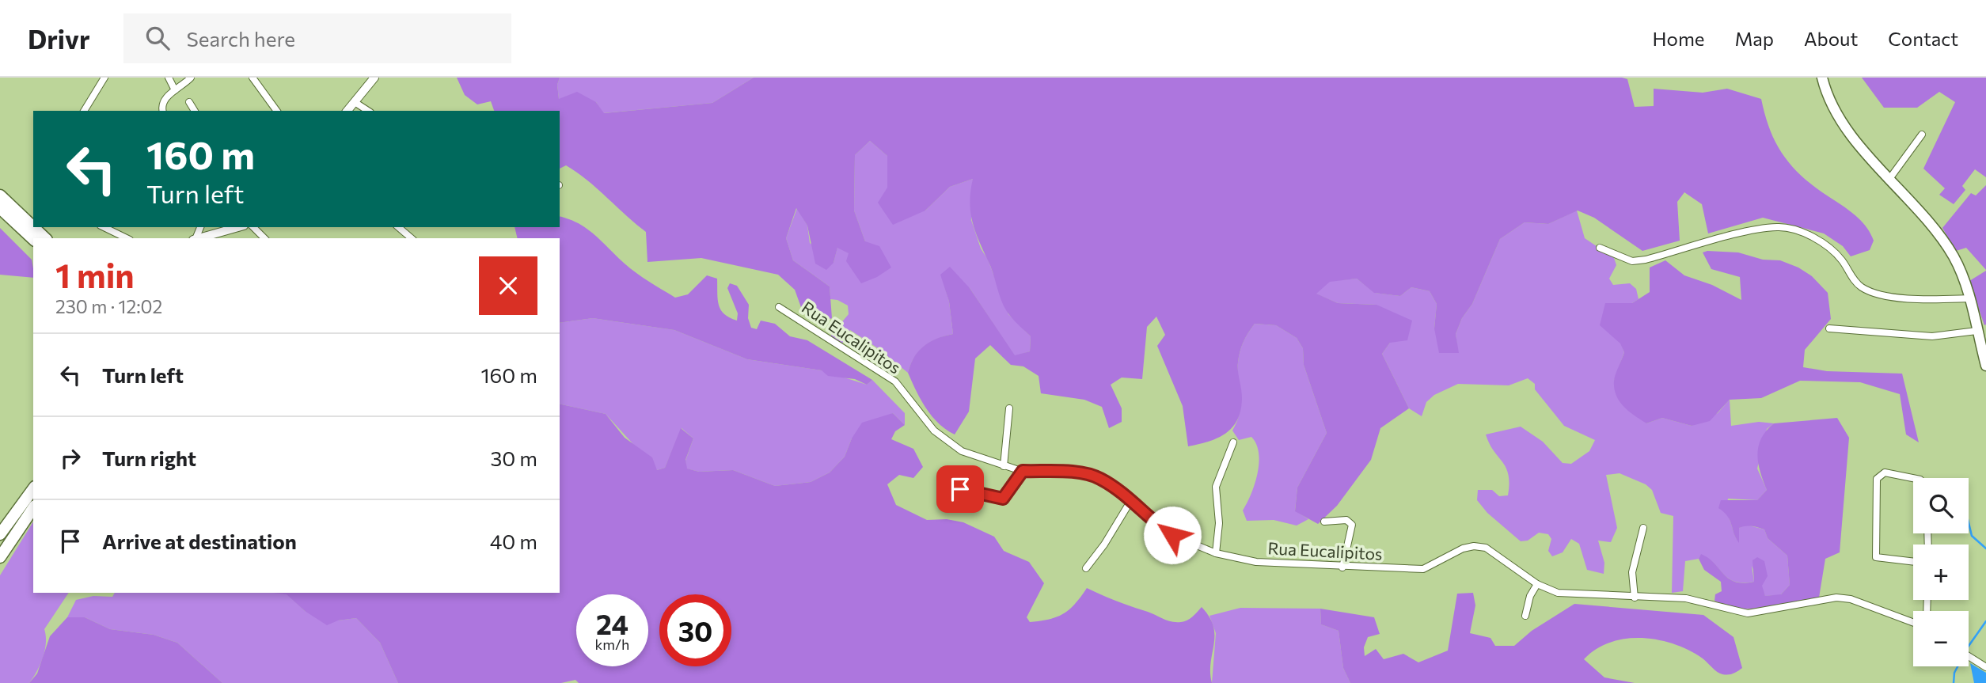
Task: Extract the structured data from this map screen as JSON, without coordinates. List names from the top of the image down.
{
  "streets": {
    "street": ["Rua Eucalipitos"]
  },
  "page": {
    "header": "Drivr",
    "search": "Search here",
    "nav": [
      "Home",
      "Map",
      "About",
      "Contact"
    ],
    "turn": ["160 m", "Turn left"],
    "heading": ["1 min", "230 m · 12:02"],
    "list": [
      {
        "name": "Turn left",
        "value": "160 m"
      },
      {
        "name": "Turn right",
        "value": "30 m"
      },
      {
        "name": "Arrive at destination",
        "value": "40 m"
      }
    ],
    "map_buttons": ["+", "−"],
    "speed": "24 km/h",
    "limit": "30"
  }
}
